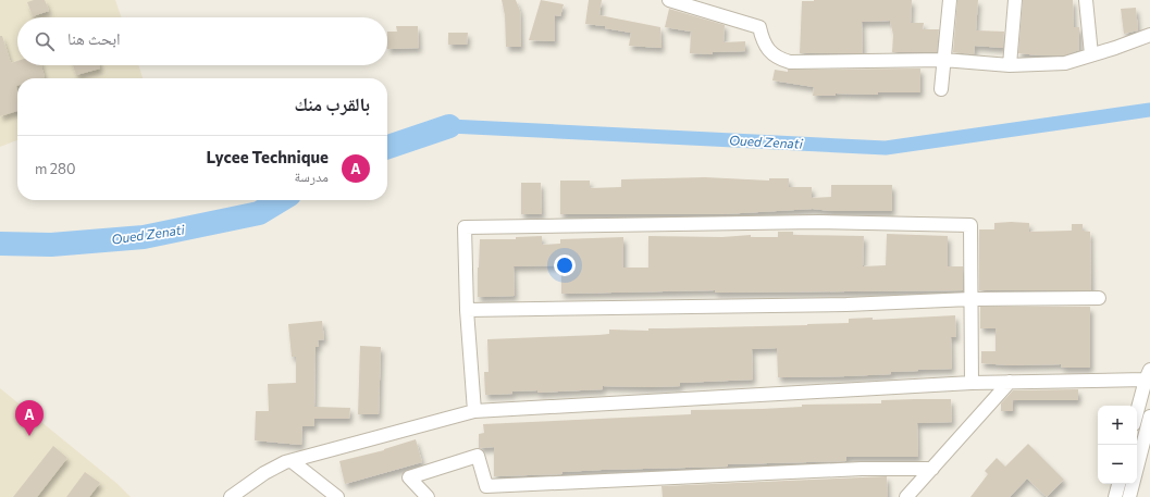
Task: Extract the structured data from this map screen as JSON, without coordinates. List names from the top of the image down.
{
  "water": ["Oued Zenati"],
  "page": {
    "search": "ابحث هنا",
    "heading": "بالقرب منك",
    "list": [
      {
        "mark": "A",
        "name": "Lycee Technique",
        "note": "مدرسة",
        "value": "280 m"
      }
    ],
    "pins": "A",
    "map_buttons": ["+", "−"]
  }
}
